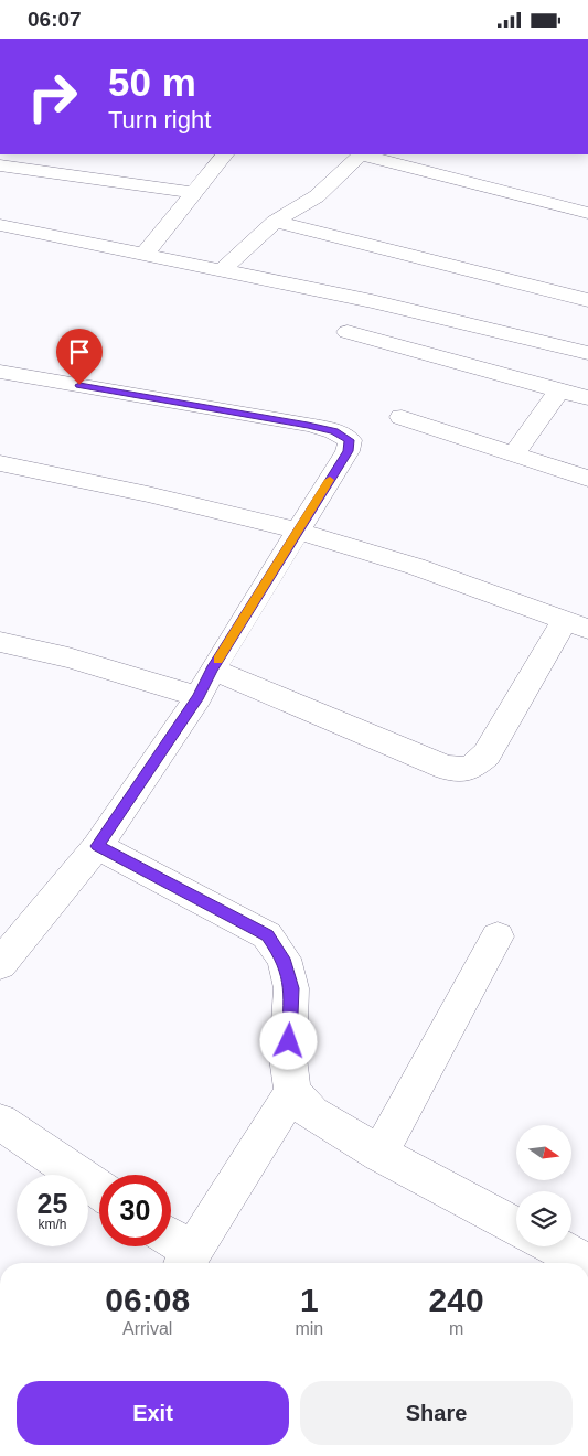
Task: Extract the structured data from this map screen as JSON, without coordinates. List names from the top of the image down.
{
  "north": "right",
  "page": {
    "status": "06:07",
    "turn": ["50 m", "Turn right"],
    "speed": "25 km/h",
    "limit": "30",
    "eta": [
      "06:08",
      "Arrival",
      "1",
      "min",
      "240",
      "m"
    ],
    "buttons": ["Exit", "Share"]
  }
}
